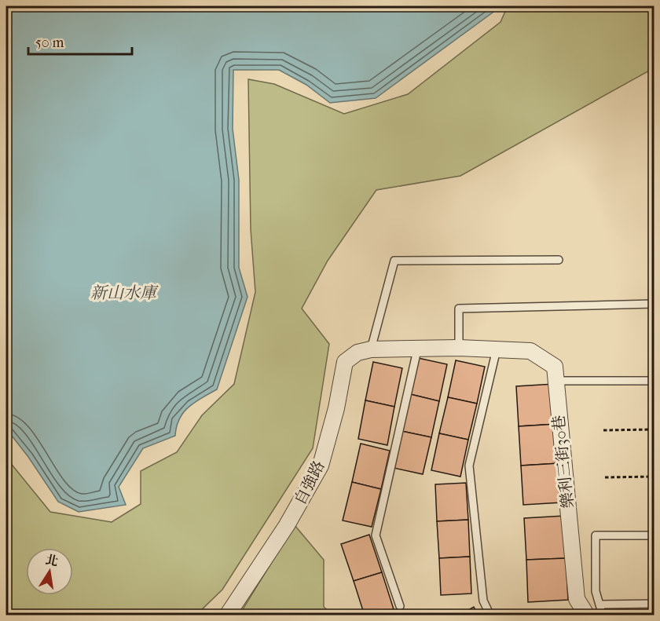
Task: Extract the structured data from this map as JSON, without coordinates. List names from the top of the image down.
{
  "streets": {
    "street": ["樂利三街30巷", "自強路"]
  },
  "crossings": [
    ["樂利三街30巷", "自強路"]
  ],
  "water": ["新山水庫"],
  "scale_bar": "50 m",
  "north": "top"
}
